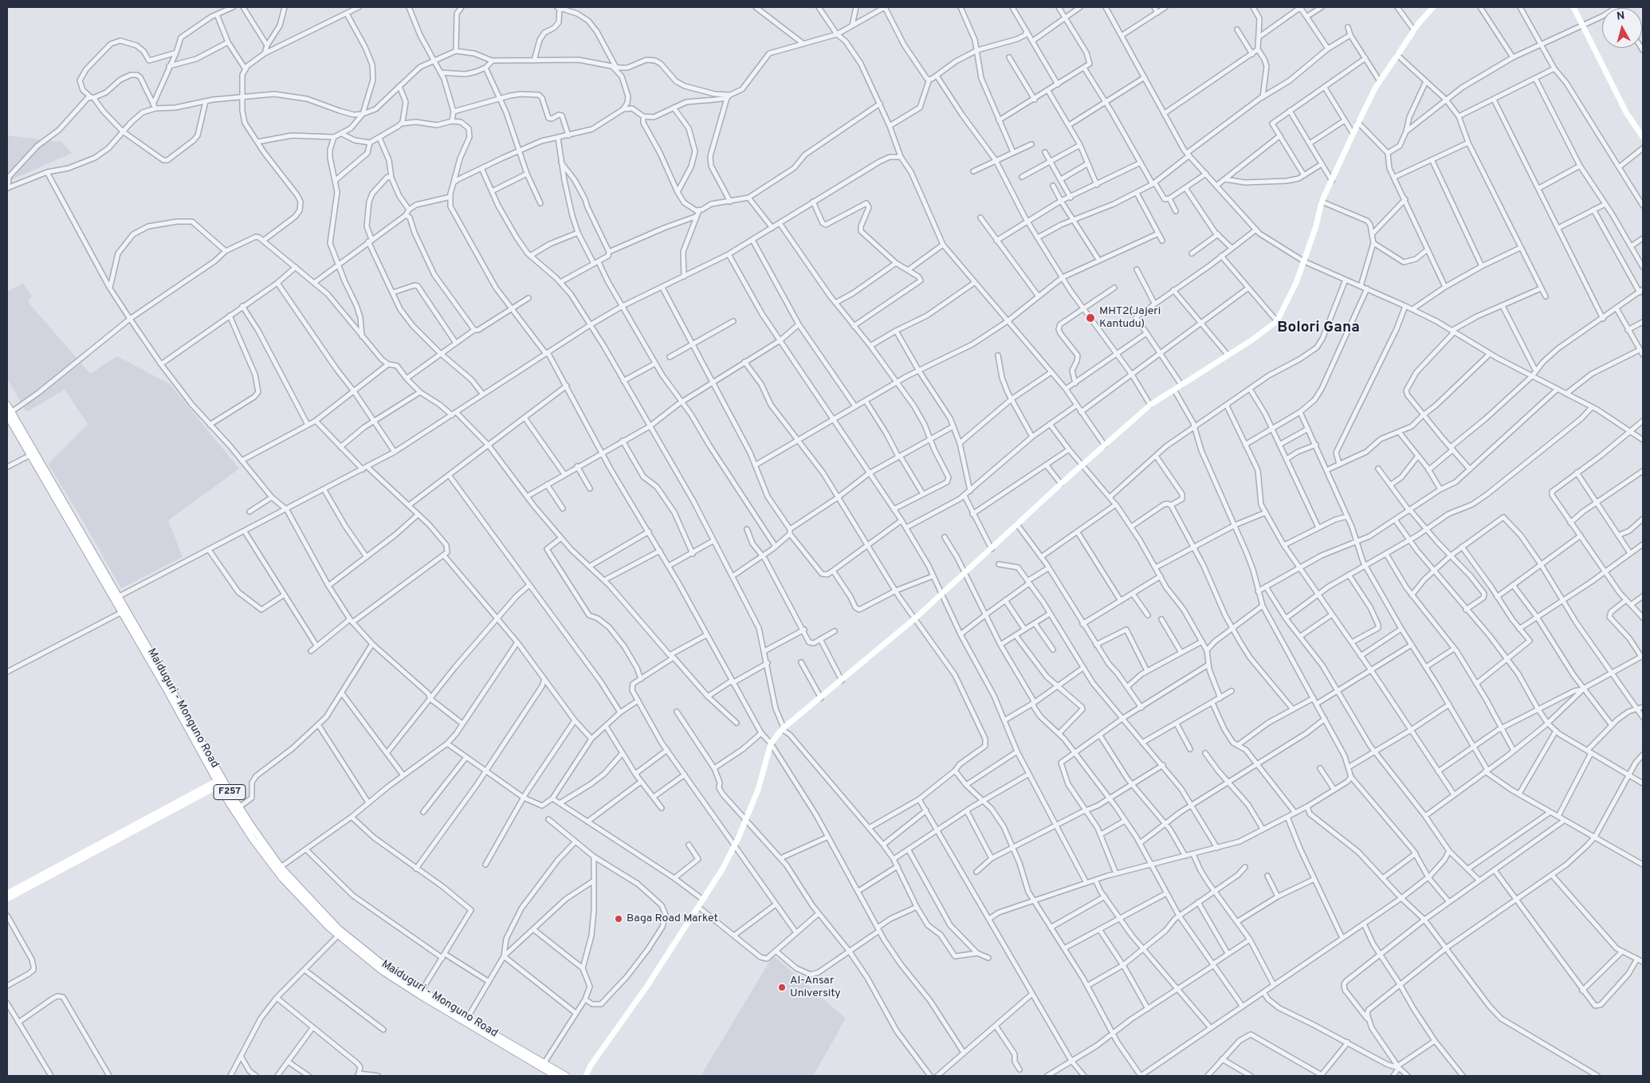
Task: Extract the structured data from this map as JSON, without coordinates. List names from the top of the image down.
{
  "streets": {
    "main road": ["Maiduguri - Monguno Road", "F257"]
  },
  "districts": ["Bolori Gana"],
  "places": ["MHT2(Jajeri Kantudu)", "Baga Road Market", "Al-Ansar University"],
  "north": "top"
}
